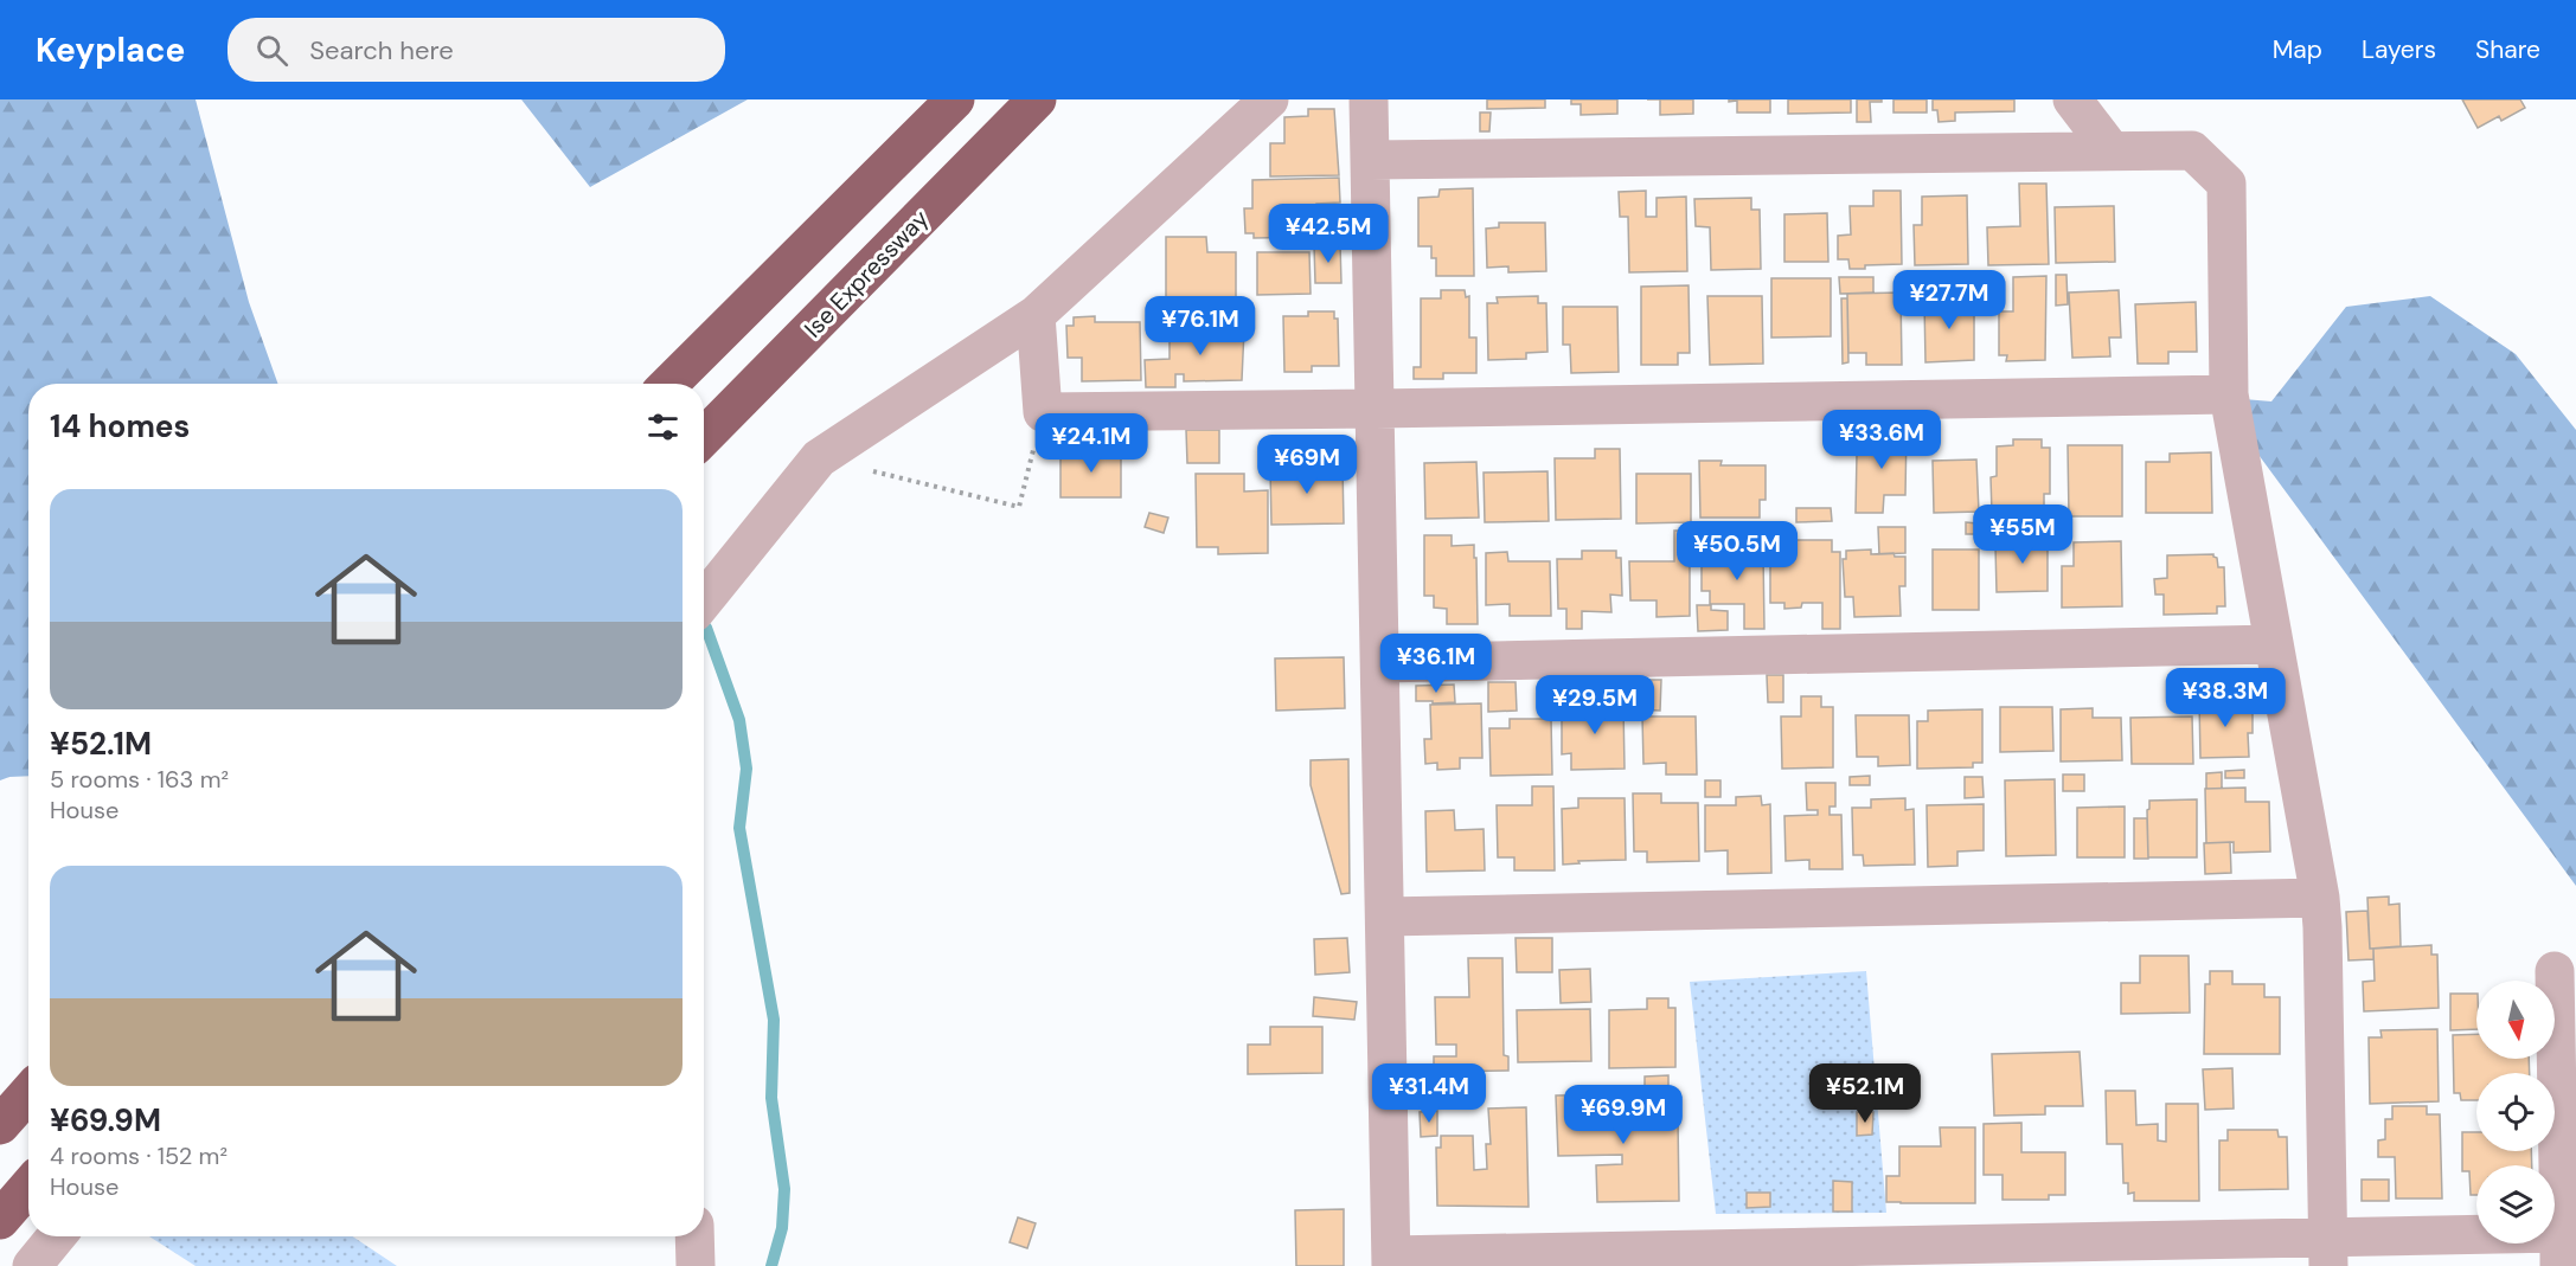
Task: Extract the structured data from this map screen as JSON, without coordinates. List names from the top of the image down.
{
  "streets": {
    "highway": ["Ise Expressway"]
  },
  "north": "bottom",
  "page": {
    "header": "Keyplace",
    "search": "Search here",
    "nav": ["Map", "Layers", "Share"],
    "price": [
      "¥42.5M",
      "¥27.7M",
      "¥76.1M",
      "¥33.6M",
      "¥24.1M",
      "¥69M",
      "¥55M",
      "¥50.5M",
      "¥36.1M",
      "¥38.3M",
      "¥29.5M",
      "¥31.4M",
      "¥52.1M",
      "¥69.9M"
    ],
    "heading": "14 homes",
    "list": [
      {
        "name": "¥52.1M",
        "note": "5 rooms · 163 m² · House"
      },
      {
        "name": "¥69.9M",
        "note": "4 rooms · 152 m² · House"
      }
    ]
  }
}
